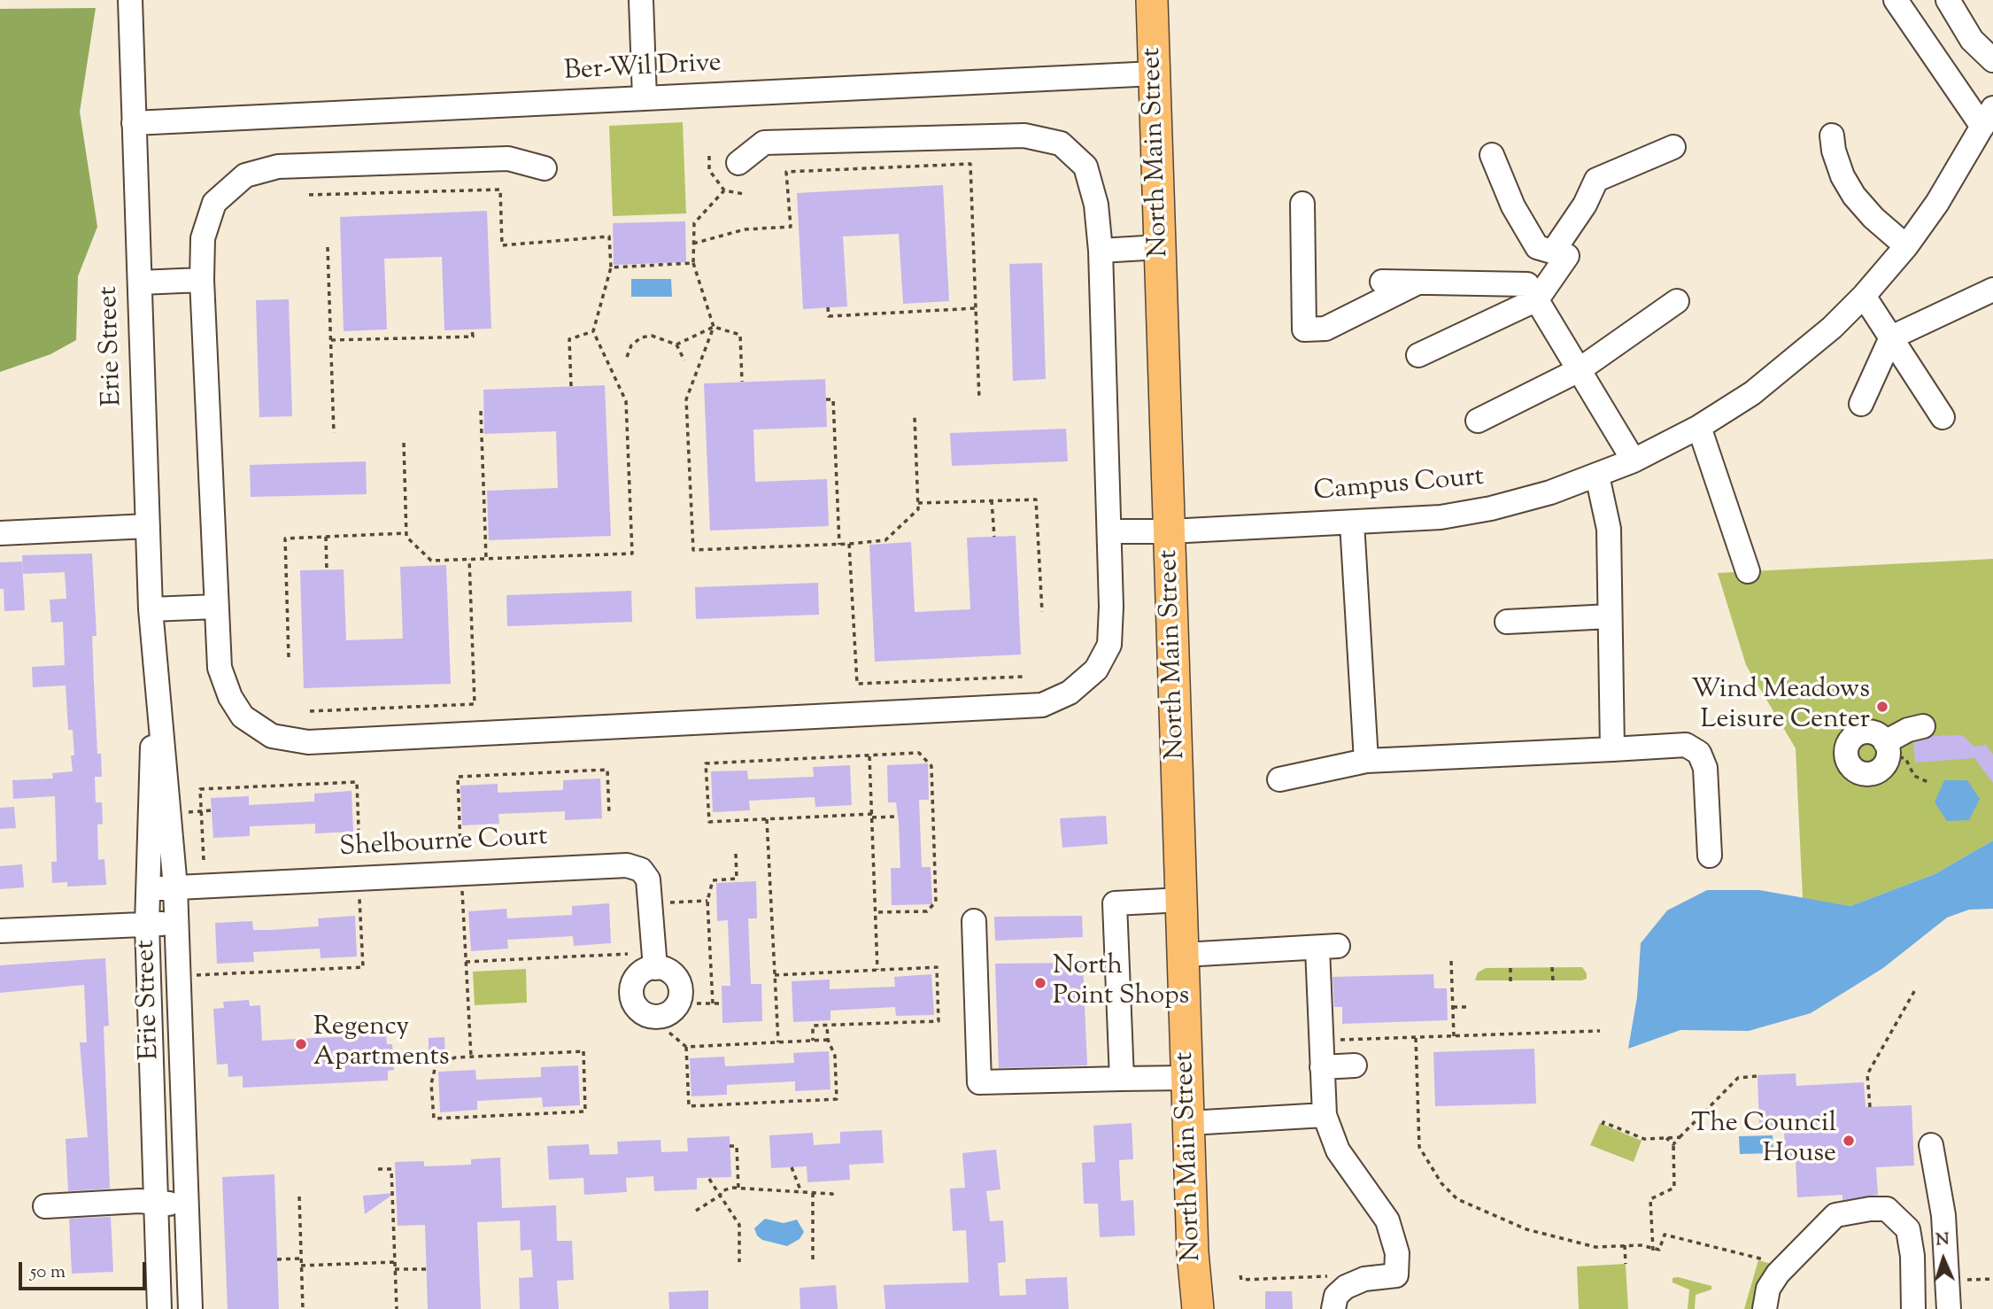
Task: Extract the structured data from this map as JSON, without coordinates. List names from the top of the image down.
{
  "streets": {
    "main road": ["North Main Street"],
    "street": [
      "Ber-Wil Drive",
      "Erie Street",
      "Campus Court",
      "Shelbourne Court"
    ]
  },
  "crossings": [
    ["Ber-Wil Drive", "North Main Street"],
    ["Ber-Wil Drive", "Erie Street"],
    ["North Main Street", "Campus Court"],
    ["Erie Street", "Shelbourne Court"]
  ],
  "places": [
    "Wind Meadows Leisure Center",
    "North Point Shops",
    "Regency Apartments",
    "The Council House"
  ],
  "scale_bar": "50 m",
  "north": "top"
}
